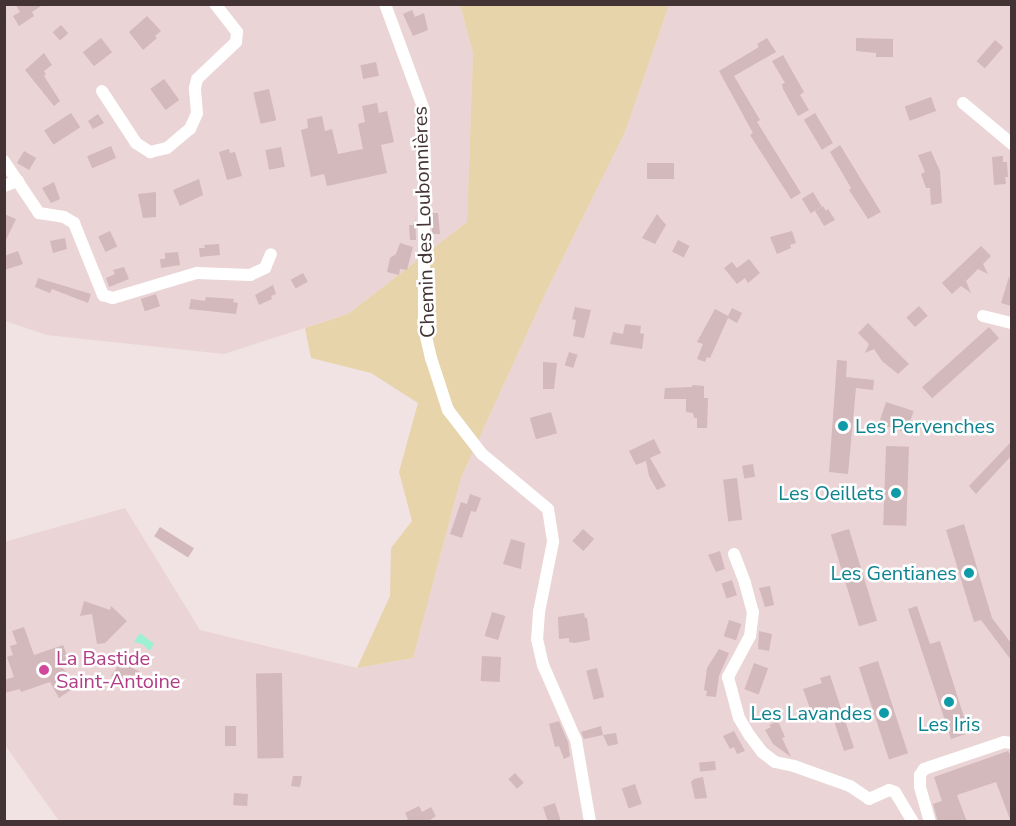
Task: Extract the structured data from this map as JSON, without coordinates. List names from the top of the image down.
{
  "streets": {
    "street": ["Chemin des Loubonnières"]
  },
  "places": [
    "Les Pervenches",
    "Les Oeillets",
    "Les Gentianes",
    "La Bastide Saint-Antoine",
    "Les Iris",
    "Les Lavandes"
  ]
}
